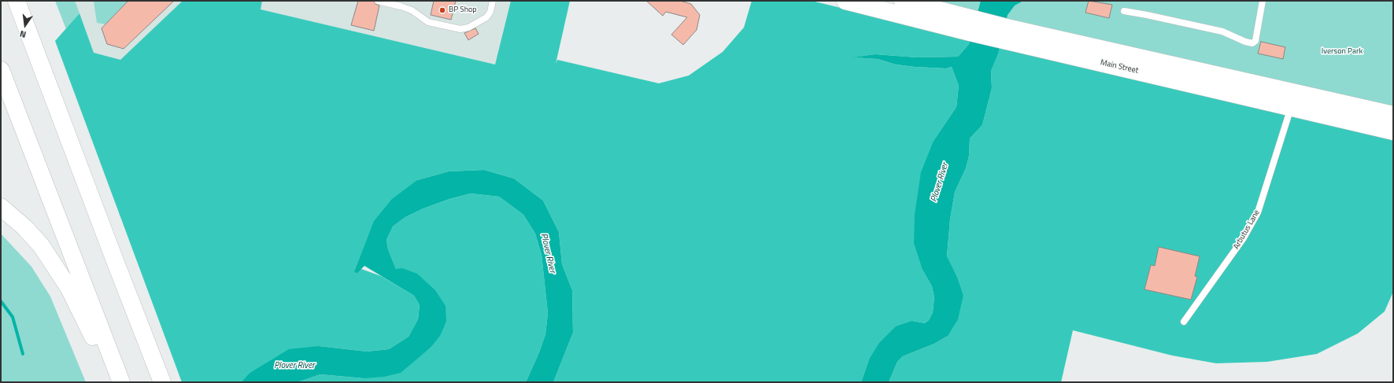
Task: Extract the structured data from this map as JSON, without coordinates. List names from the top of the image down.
{
  "streets": {
    "main road": ["Main Street"],
    "lane": ["Arbutus Lane"]
  },
  "crossings": [
    ["Main Street", "Arbutus Lane"]
  ],
  "water": ["Plover River"],
  "parks": ["Iverson Park"],
  "places": ["BP Shop"],
  "north": "bottom"
}
